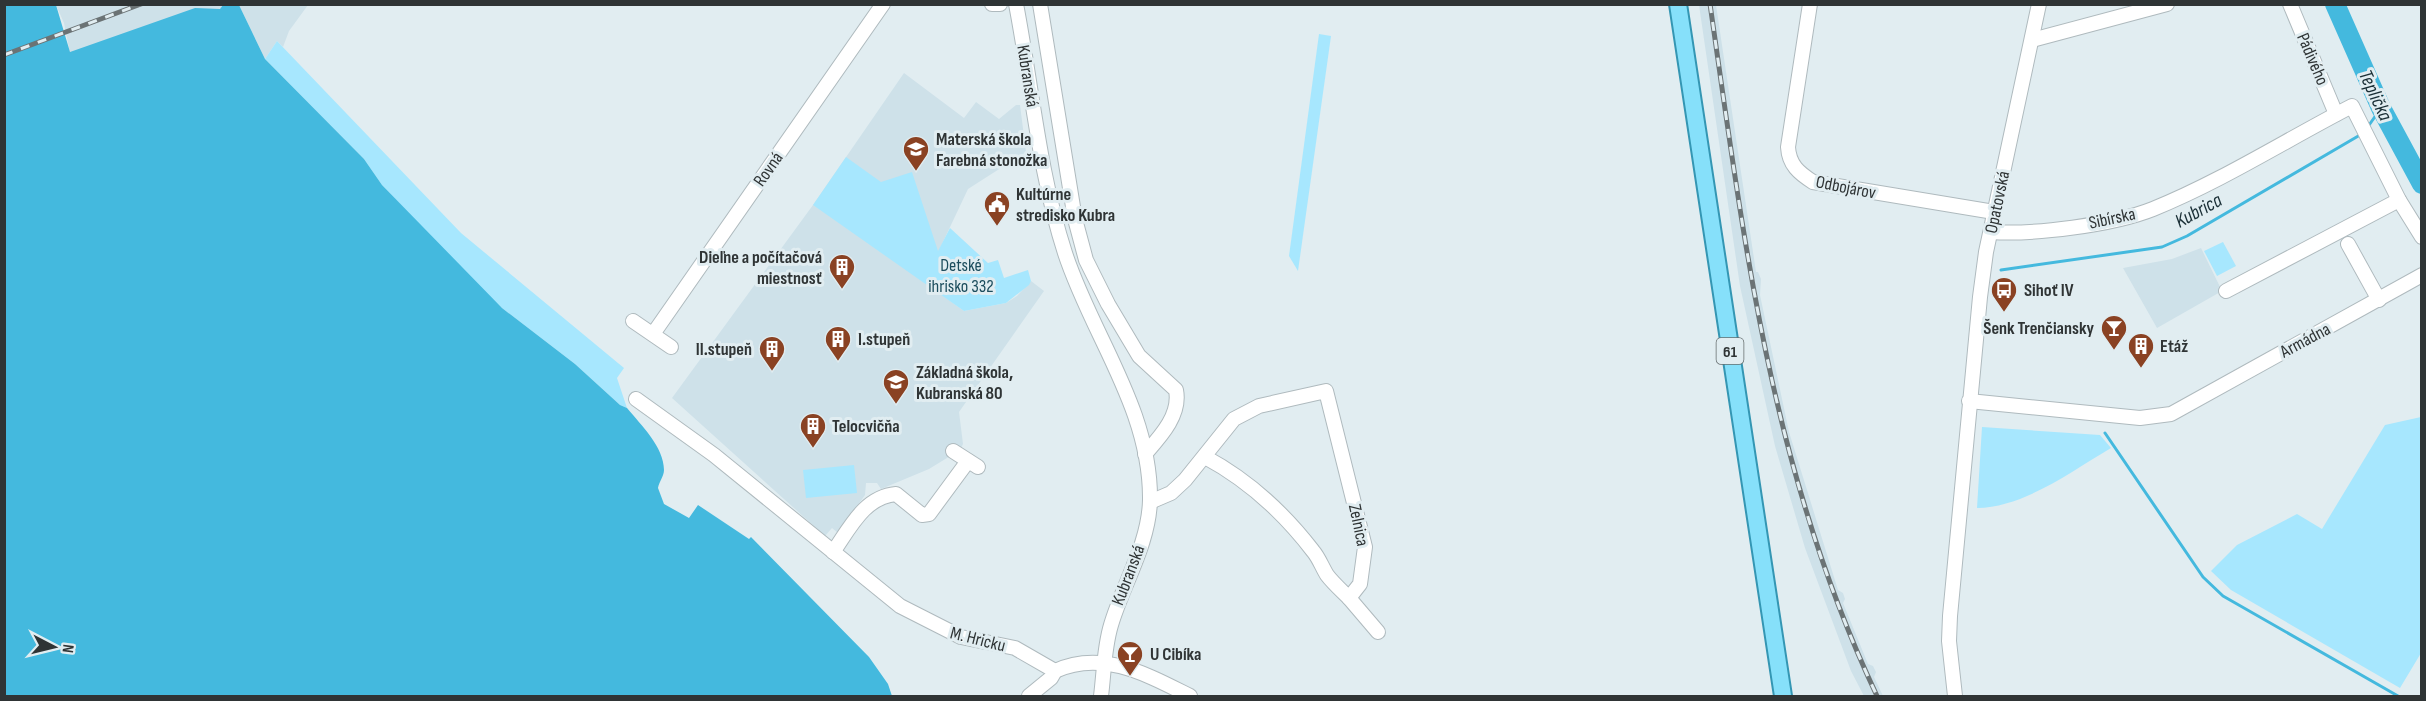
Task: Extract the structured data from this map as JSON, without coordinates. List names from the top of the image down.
{
  "streets": {
    "main road": ["61"],
    "street": [
      "Pádivého",
      "Kubranská",
      "Rovná",
      "Odbojárov",
      "Opatovská",
      "Sibírska",
      "Armádna",
      "Zelnica",
      "M. Hricku"
    ]
  },
  "crossings": [
    ["Pádivého", "Sibírska"],
    ["Kubranská", "Zelnica"],
    ["Odbojárov", "Opatovská"],
    ["Opatovská", "Sibírska"],
    ["Opatovská", "Armádna"]
  ],
  "water": ["Teplička", "Kubrica"],
  "parks": ["Detské ihrisko 332"],
  "places": {
    "school or university": ["Materská škola Farebná stonožka", "Základná škola, Kubranská 80"],
    "public building": ["Kultúrne stredisko Kubra"],
    "building": [
      "Dieľne a počítačová miestnosť",
      "I.stupeň",
      "Etáž",
      "II.stupeň",
      "Telocvičňa"
    ],
    "bus stop": ["Sihoť IV"],
    "bar": ["Šenk Trenčiansky", "U Cibíka"]
  },
  "north": "right"
}
